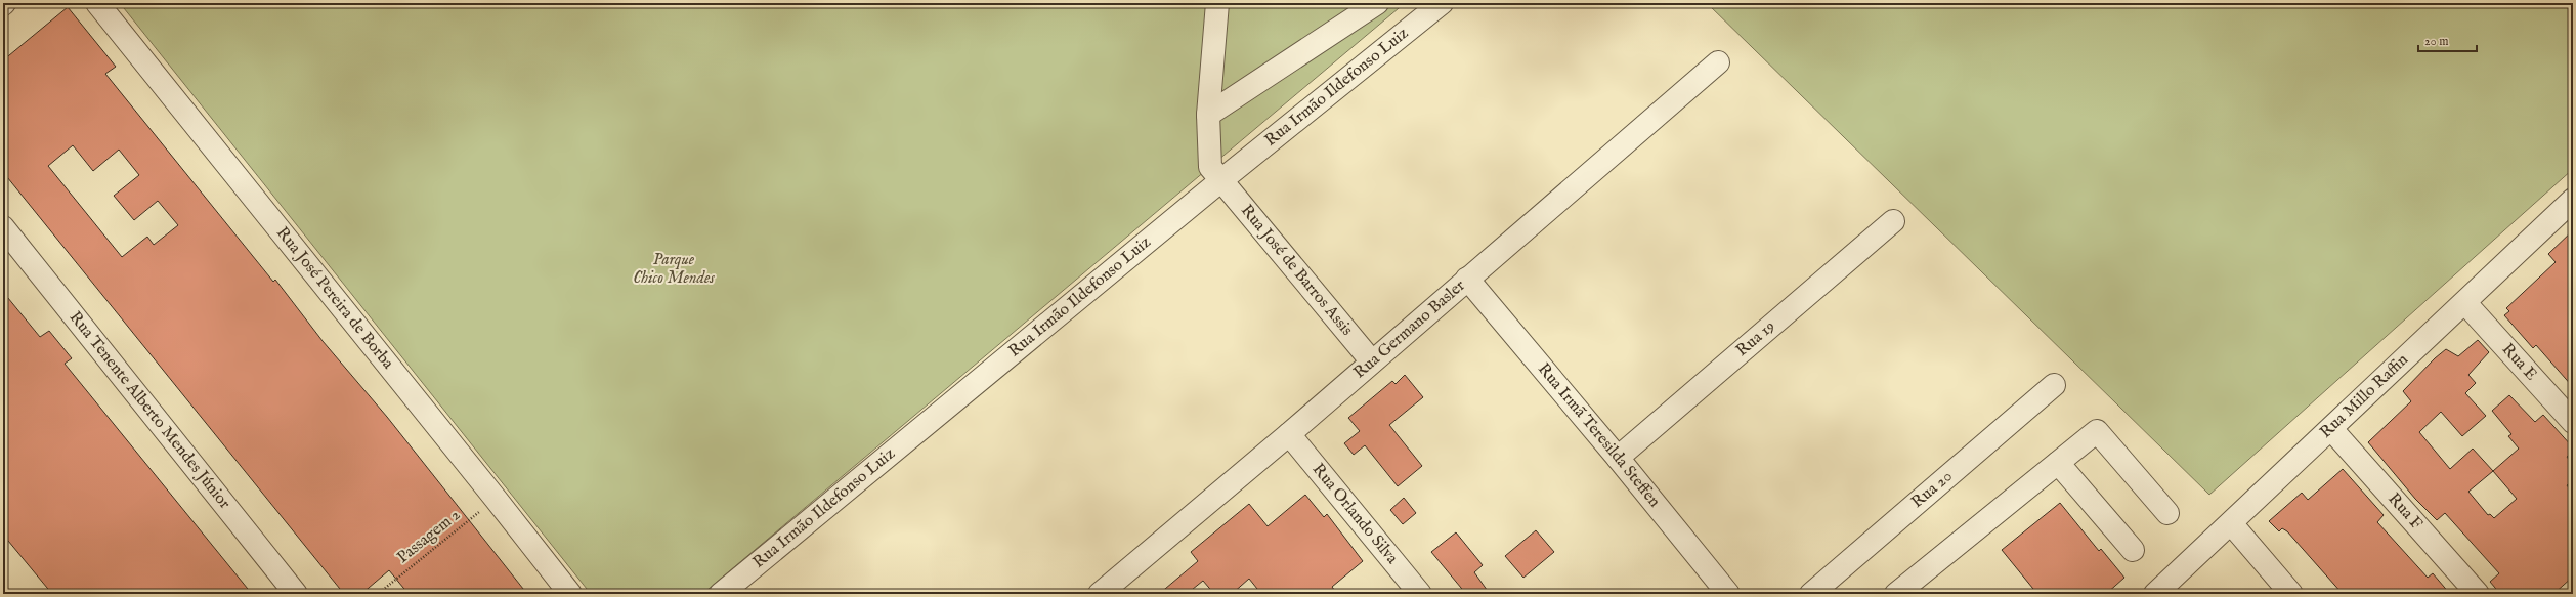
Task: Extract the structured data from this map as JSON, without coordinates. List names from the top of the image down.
{
  "streets": {
    "street": [
      "Rua Irmão Ildefonso Luiz",
      "Rua José de Barros Assis",
      "Rua José Pereira de Borba",
      "Rua Germano Basler",
      "Rua 19",
      "Rua E",
      "Rua Millo Raffin",
      "Rua Tenente Alberto Mendes Júnior",
      "Rua Irmã Teresilda Steffen",
      "Rua 20",
      "Rua F",
      "Rua Orlando Silva"
    ],
    "path": ["Passagem 2"]
  },
  "crossings": [
    ["Rua Irmão Ildefonso Luiz", "Rua José de Barros Assis"],
    ["Rua José de Barros Assis", "Rua Germano Basler"],
    ["Rua José Pereira de Borba", "Passagem 2"],
    ["Rua Germano Basler", "Rua Irmã Teresilda Steffen"],
    ["Rua Germano Basler", "Rua Orlando Silva"],
    ["Rua 19", "Rua Irmã Teresilda Steffen"],
    ["Rua E", "Rua Millo Raffin"],
    ["Rua Millo Raffin", "Rua F"]
  ],
  "parks": ["Parque Chico Mendes"],
  "scale_bar": "20 m"
}
